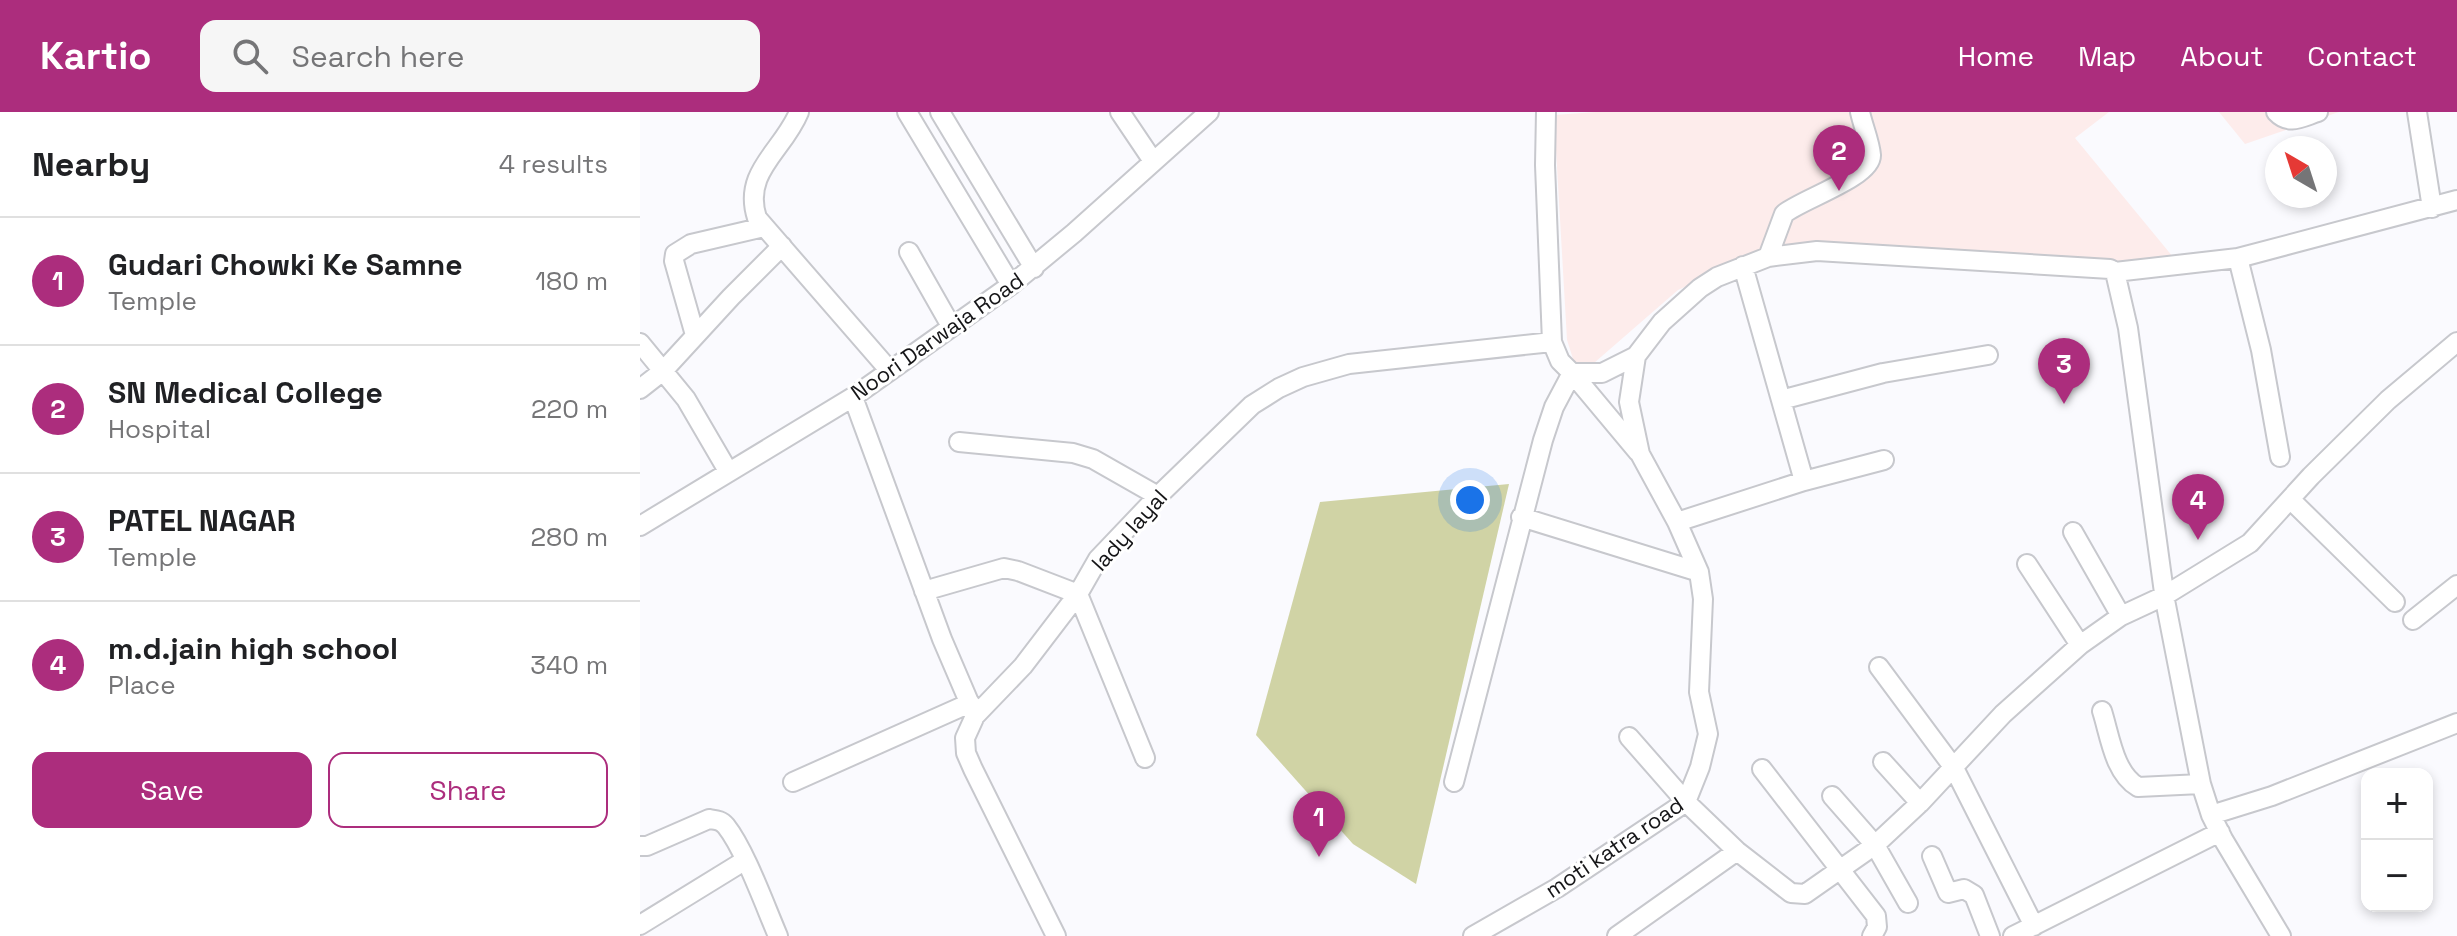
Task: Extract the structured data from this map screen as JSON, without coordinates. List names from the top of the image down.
{
  "streets": {
    "street": ["Noori Darwaja Road", "lady layal", "moti katra road"]
  },
  "north": "top left",
  "page": {
    "header": "Kartio",
    "search": "Search here",
    "nav": [
      "Home",
      "Map",
      "About",
      "Contact"
    ],
    "heading": ["Nearby", "4 results"],
    "pins": [
      "2",
      "3",
      "4",
      "1"
    ],
    "list": [
      {
        "mark": "1",
        "name": "Gudari Chowki Ke Samne",
        "note": "Temple",
        "value": "180 m"
      },
      {
        "mark": "2",
        "name": "SN Medical College",
        "note": "Hospital",
        "value": "220 m"
      },
      {
        "mark": "3",
        "name": "PATEL NAGAR",
        "note": "Temple",
        "value": "280 m"
      },
      {
        "mark": "4",
        "name": "m.d.jain high school",
        "note": "Place",
        "value": "340 m"
      }
    ],
    "buttons": ["Save", "Share"],
    "map_buttons": ["+", "−"]
  }
}
